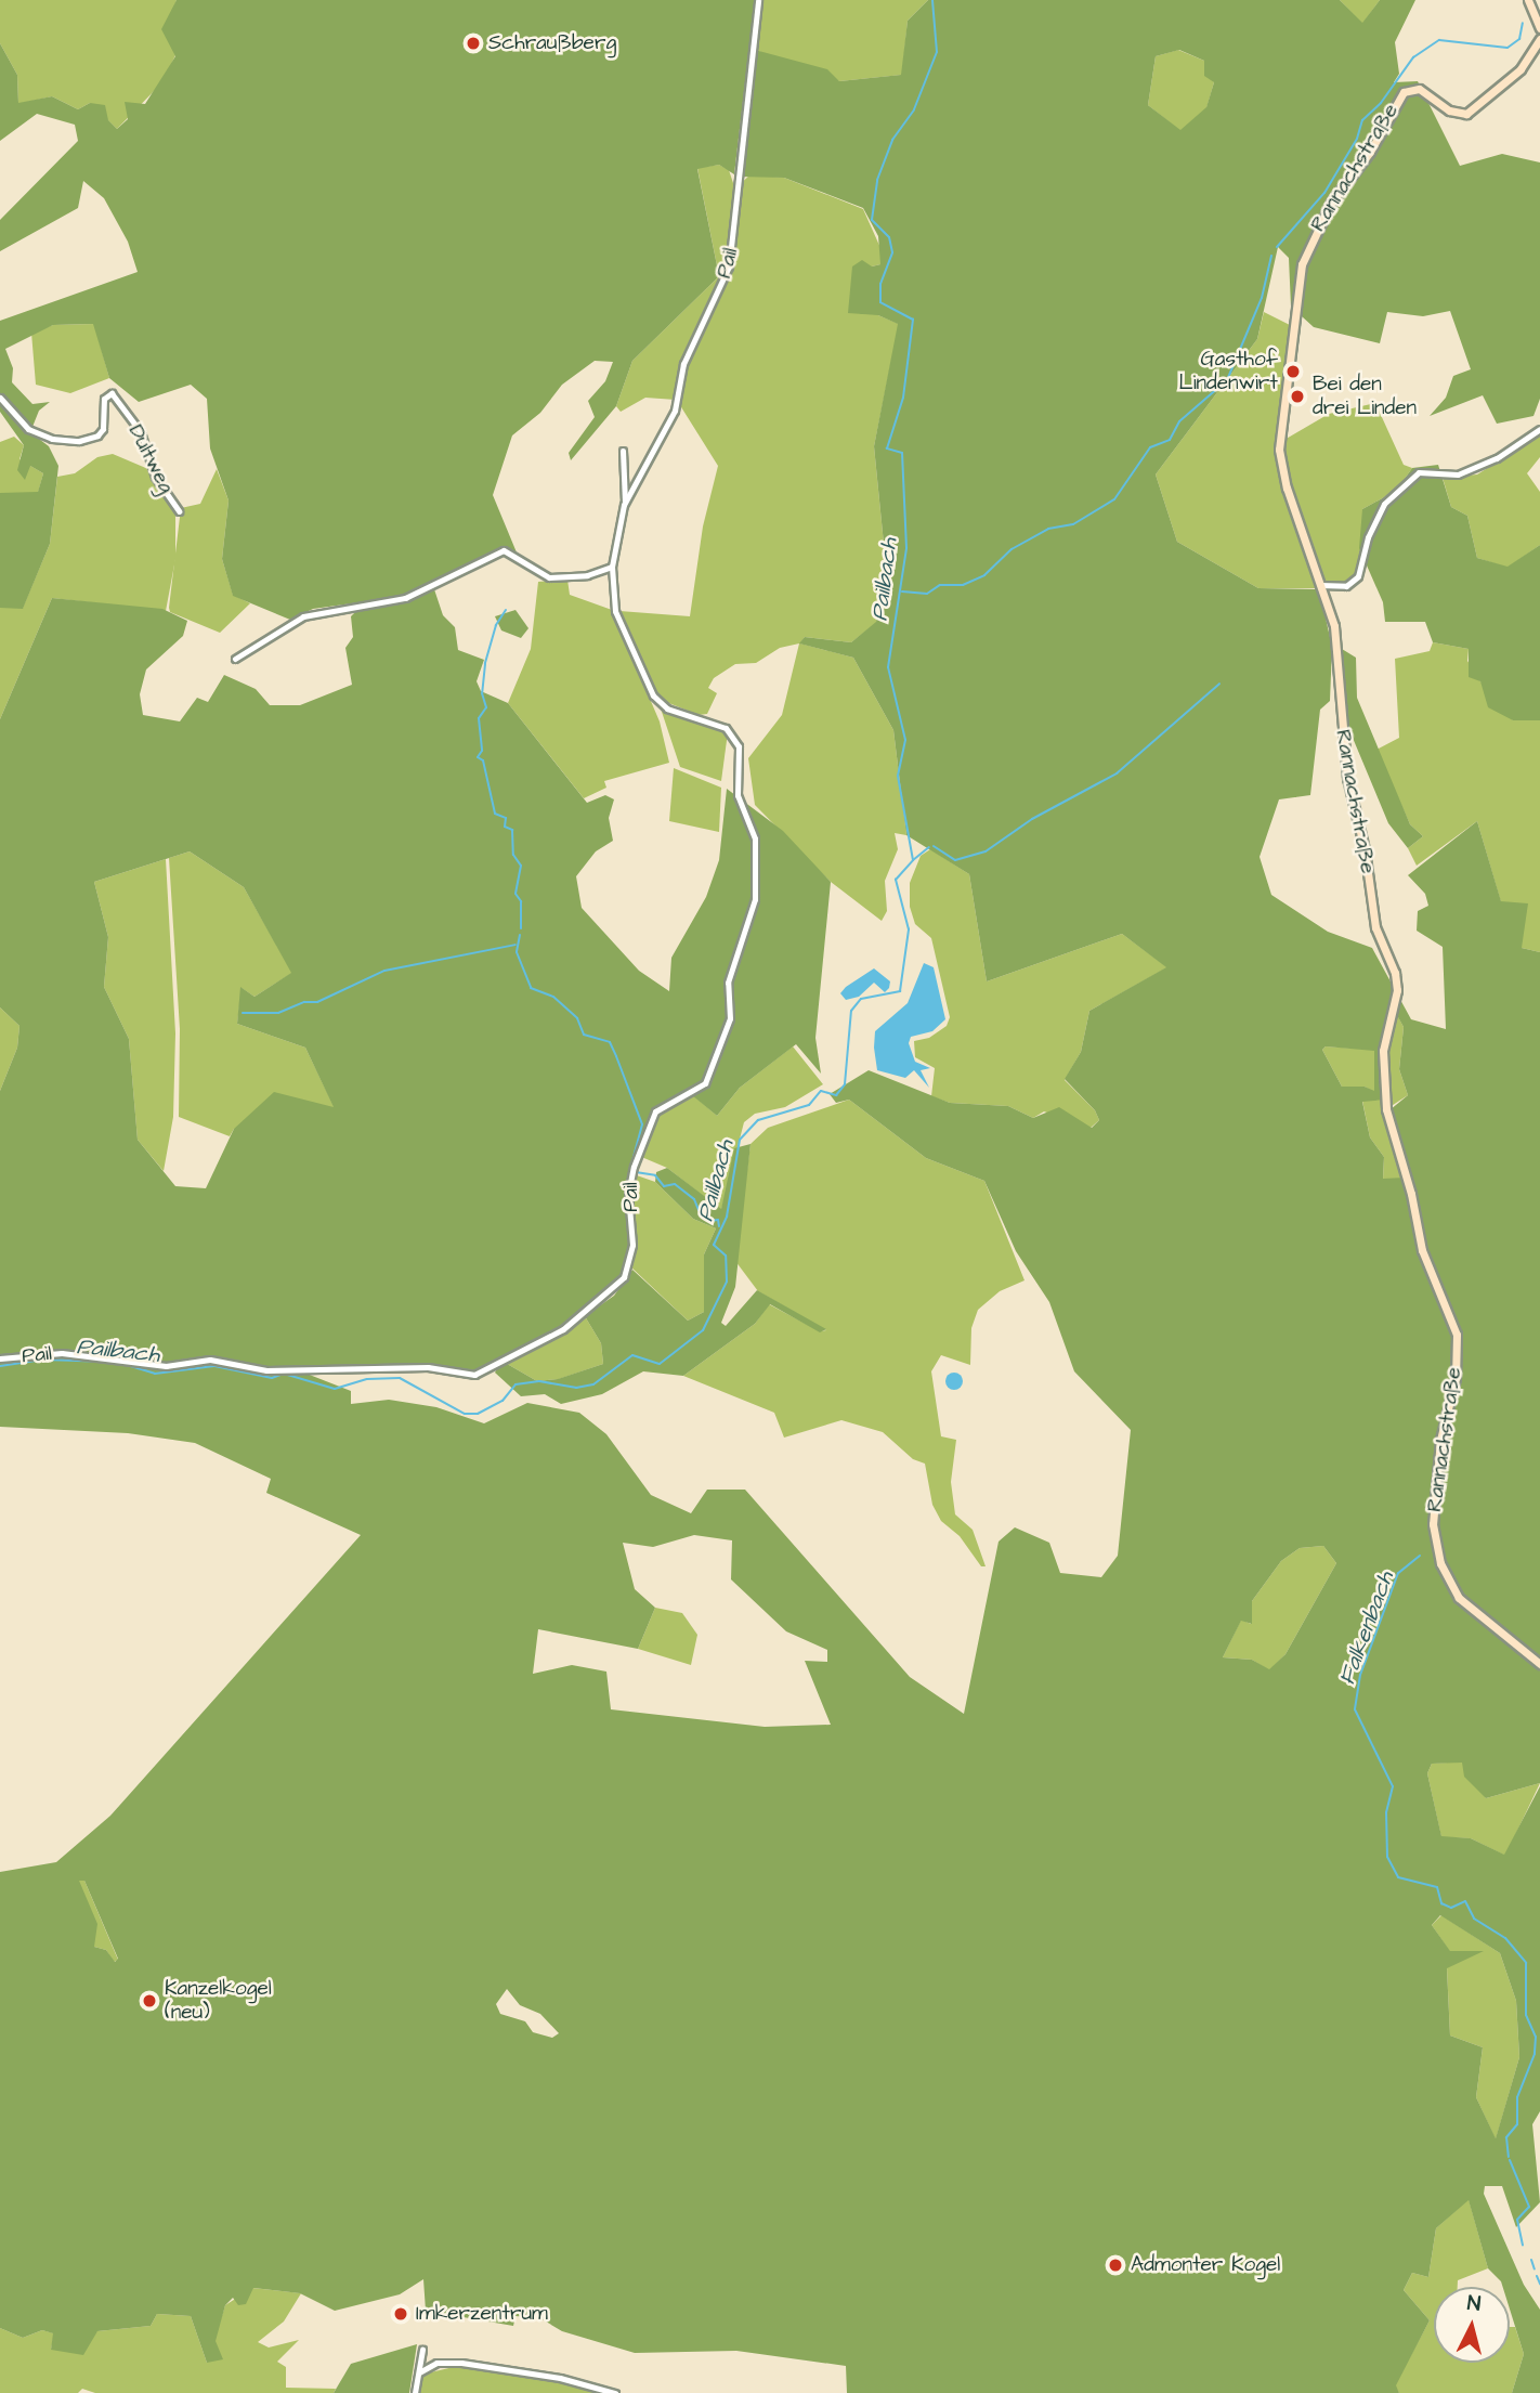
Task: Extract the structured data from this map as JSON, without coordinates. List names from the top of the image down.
{
  "streets": {
    "street": ["Rannachstraße", "Pail", "Dultweg"]
  },
  "water": ["Pailbach", "Falkenbach"],
  "places": [
    "Schraußberg",
    "Gasthof Lindenwirt",
    "Bei den drei Linden",
    "Kanzelkogel (neu)",
    "Admonter Kogel",
    "Imkerzentrum"
  ],
  "north": "top"
}
